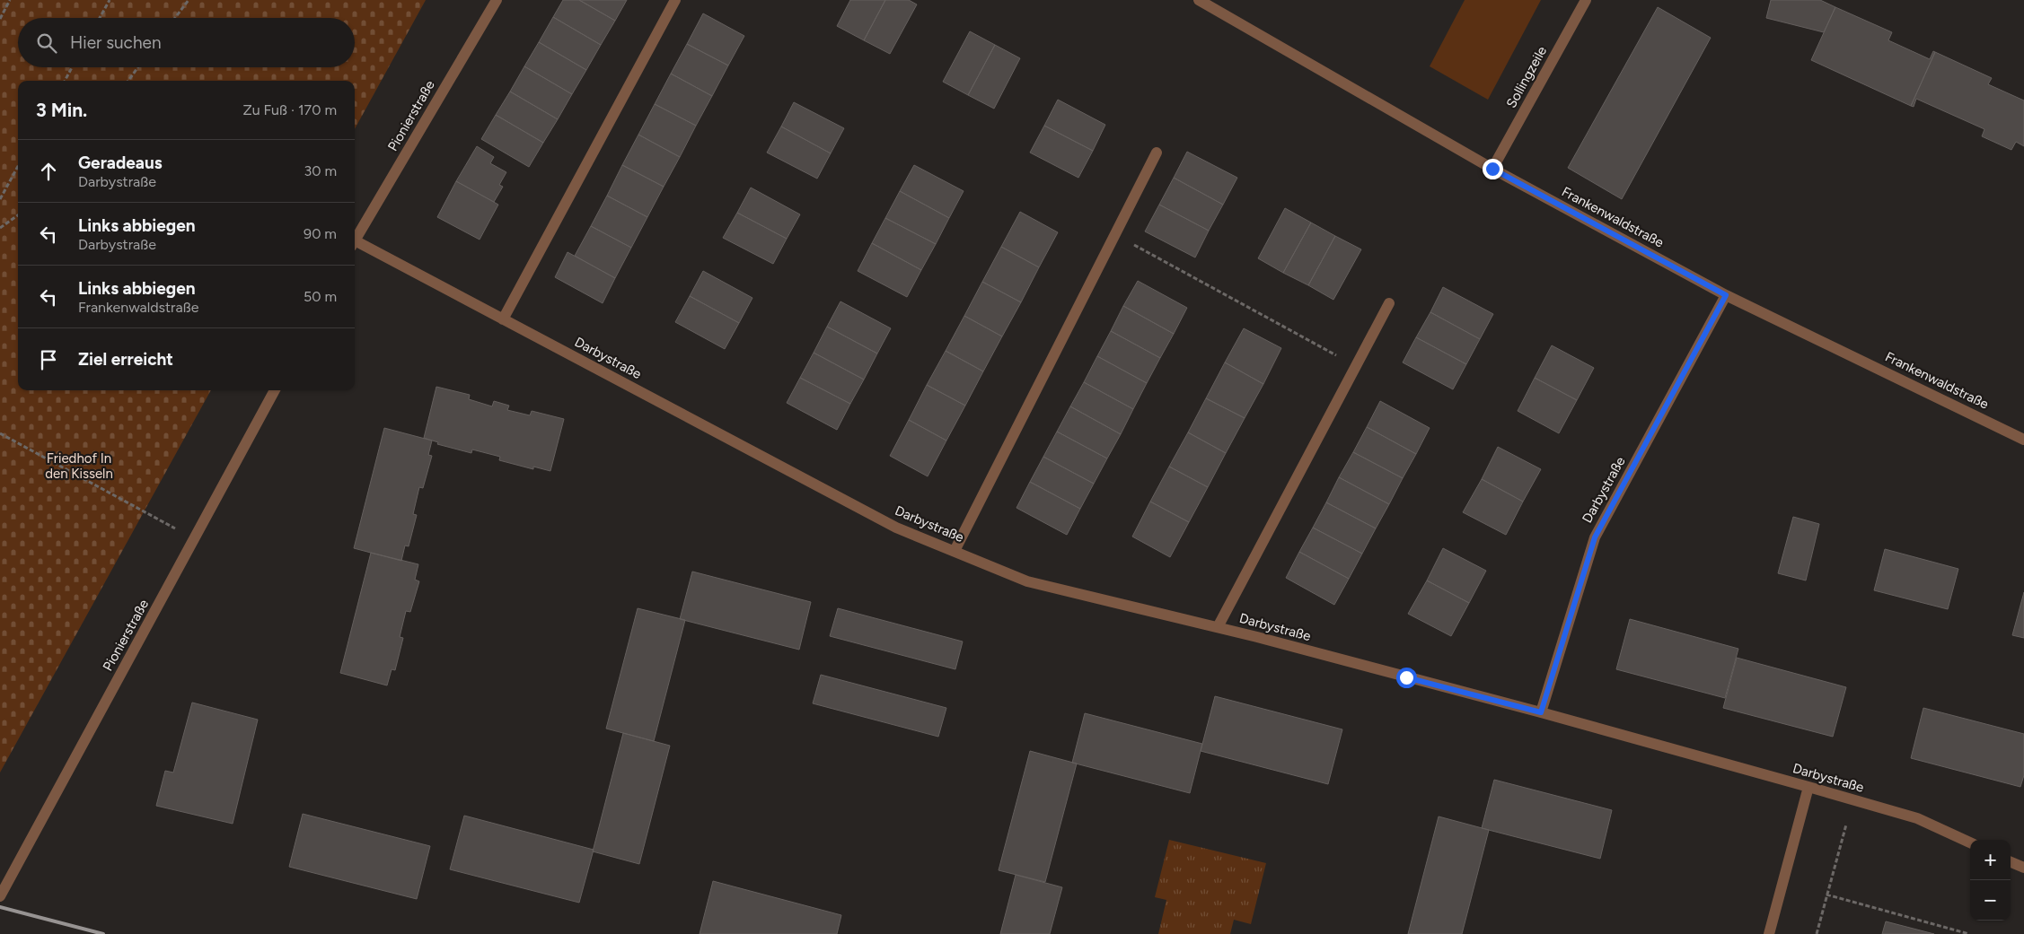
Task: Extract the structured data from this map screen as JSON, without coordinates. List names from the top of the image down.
{
  "streets": {
    "street": [
      "Sollingzeile",
      "Pionierstraße",
      "Frankenwaldstraße",
      "Darbystraße"
    ]
  },
  "crossings": [
    ["Sollingzeile", "Frankenwaldstraße"],
    ["Frankenwaldstraße", "Darbystraße"]
  ],
  "parks": ["Friedhof In den Kisseln"],
  "page": {
    "search": "Hier suchen",
    "heading": ["3 Min.", "Zu Fuß · 170 m"],
    "list": [
      ["Geradeaus", "Darbystraße", "30 m"],
      ["Links abbiegen", "Darbystraße", "90 m"],
      ["Links abbiegen", "Frankenwaldstraße", "50 m"],
      "Ziel erreicht"
    ],
    "map_buttons": ["+", "−"]
  }
}
